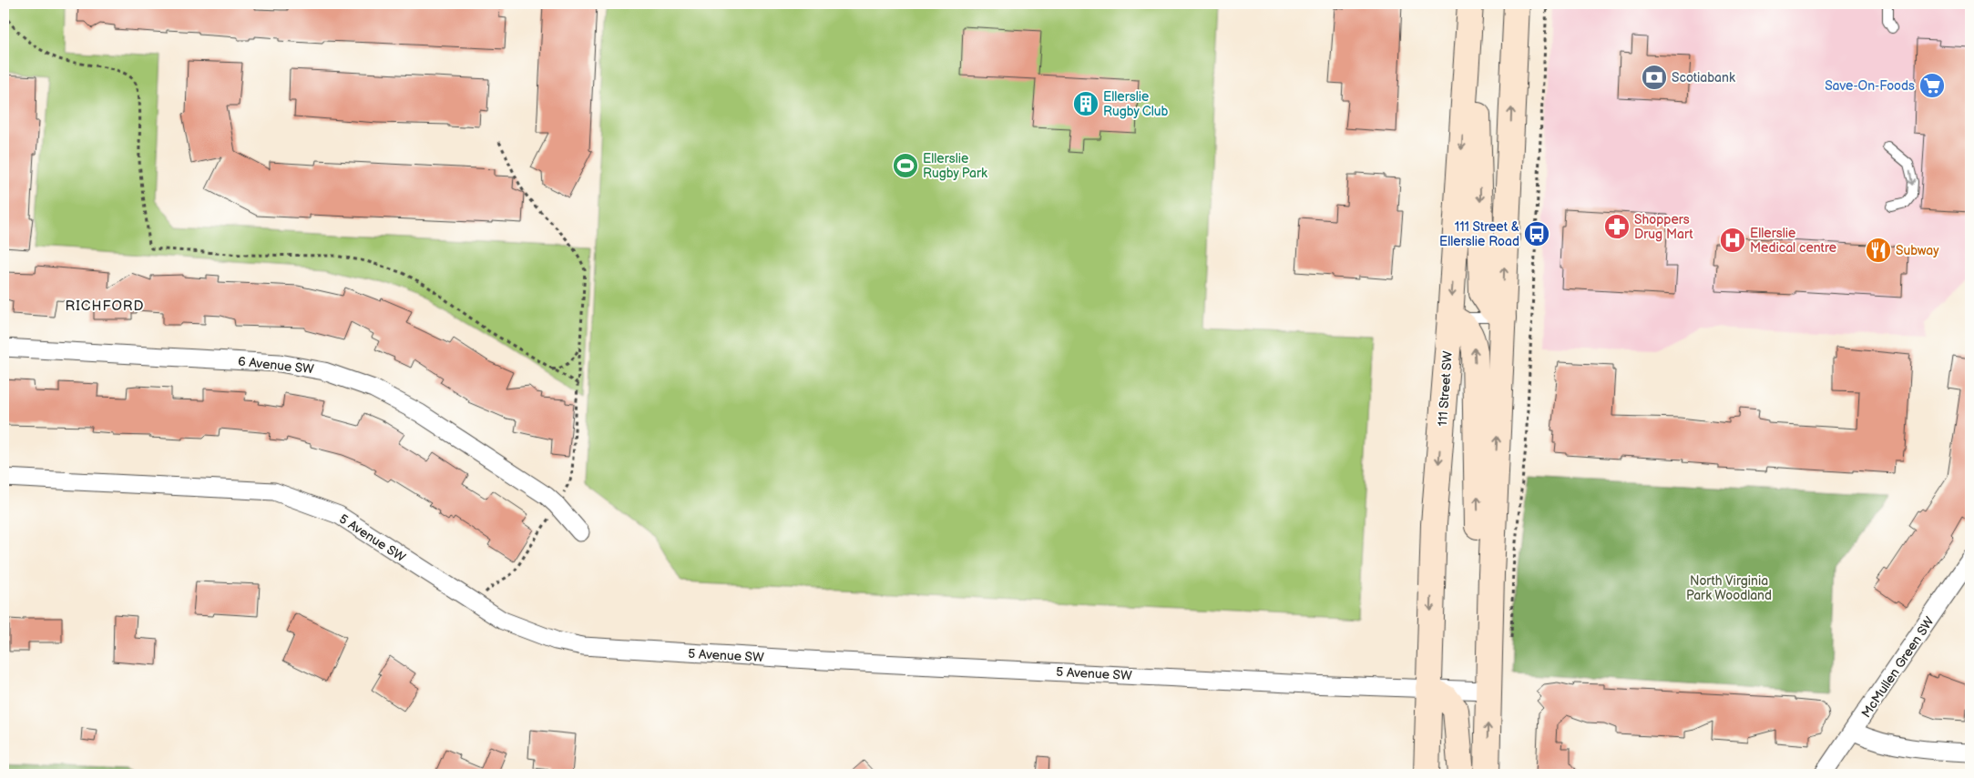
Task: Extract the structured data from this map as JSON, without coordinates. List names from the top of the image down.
{
  "streets": {
    "main road": ["111 Street SW"],
    "street": ["6 Avenue SW", "5 Avenue SW", "McMullen Green SW"]
  },
  "crossings": [
    ["111 Street SW", "5 Avenue SW"]
  ],
  "districts": ["RICHFORD"],
  "parks": ["North Virginia Park Woodland"],
  "places": {
    "bank": ["Scotiabank"],
    "supermarket": ["Save-On-Foods"],
    "building": ["Ellerslie Rugby Club"],
    "sports": ["Ellerslie Rugby Park"],
    "pharmacy": ["Shoppers Drug Mart"],
    "bus stop": ["111 Street & Ellerslie Road"],
    "hospital": ["Ellerslie Medical centre"],
    "restaurant": ["Subway"]
  }
}
